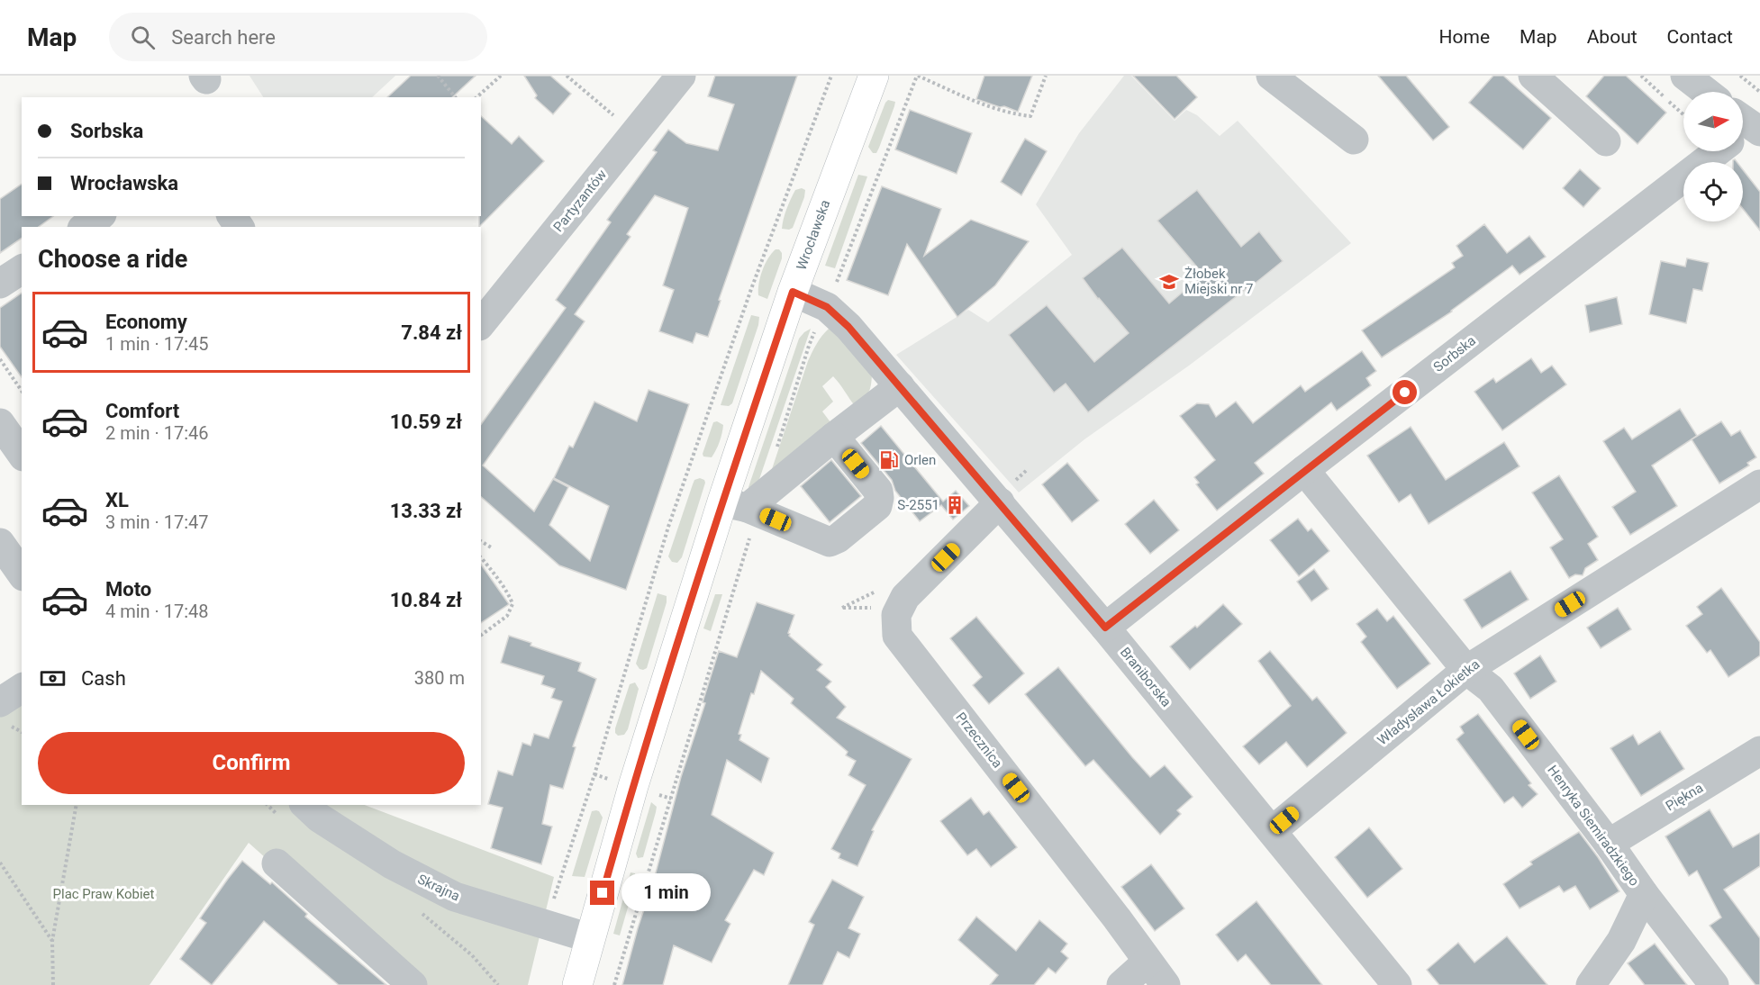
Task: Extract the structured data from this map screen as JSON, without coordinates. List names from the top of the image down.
{
  "streets": {
    "main road": ["Wrocławska"],
    "street": [
      "Partyzantów",
      "Sorbska",
      "Braniborska",
      "Władysława Łokietka",
      "Przecznica",
      "Piękna",
      "Henryka Siemiradzkiego",
      "Skrajna"
    ]
  },
  "crossings": [
    ["Wrocławska", "Braniborska"],
    ["Wrocławska", "Skrajna"],
    ["Sorbska", "Braniborska"],
    ["Sorbska", "Henryka Siemiradzkiego"],
    ["Braniborska", "Władysława Łokietka"],
    ["Braniborska", "Przecznica"],
    ["Władysława Łokietka", "Henryka Siemiradzkiego"],
    ["Piękna", "Henryka Siemiradzkiego"]
  ],
  "parks": ["Plac Praw Kobiet"],
  "places": {
    "school or university": ["Żłobek Miejski nr 7"],
    "fuel station": ["Orlen"],
    "building": ["S-2551"]
  },
  "north": "right",
  "page": {
    "header": "Map",
    "search": "Search here",
    "nav": [
      "Home",
      "Map",
      "About",
      "Contact"
    ],
    "banner": ["Sorbska", "Wrocławska"],
    "heading": "Choose a ride",
    "list": [
      {
        "name": "Economy",
        "note": "1 min · 17:45",
        "value": "7.84 zł"
      },
      {
        "name": "Comfort",
        "note": "2 min · 17:46",
        "value": "10.59 zł"
      },
      {
        "name": "XL",
        "note": "3 min · 17:47",
        "value": "13.33 zł"
      },
      {
        "name": "Moto",
        "note": "4 min · 17:48",
        "value": "10.84 zł"
      }
    ],
    "pay": ["Cash", "380 m"],
    "buttons": "Confirm",
    "bubble": "1 min"
  }
}
